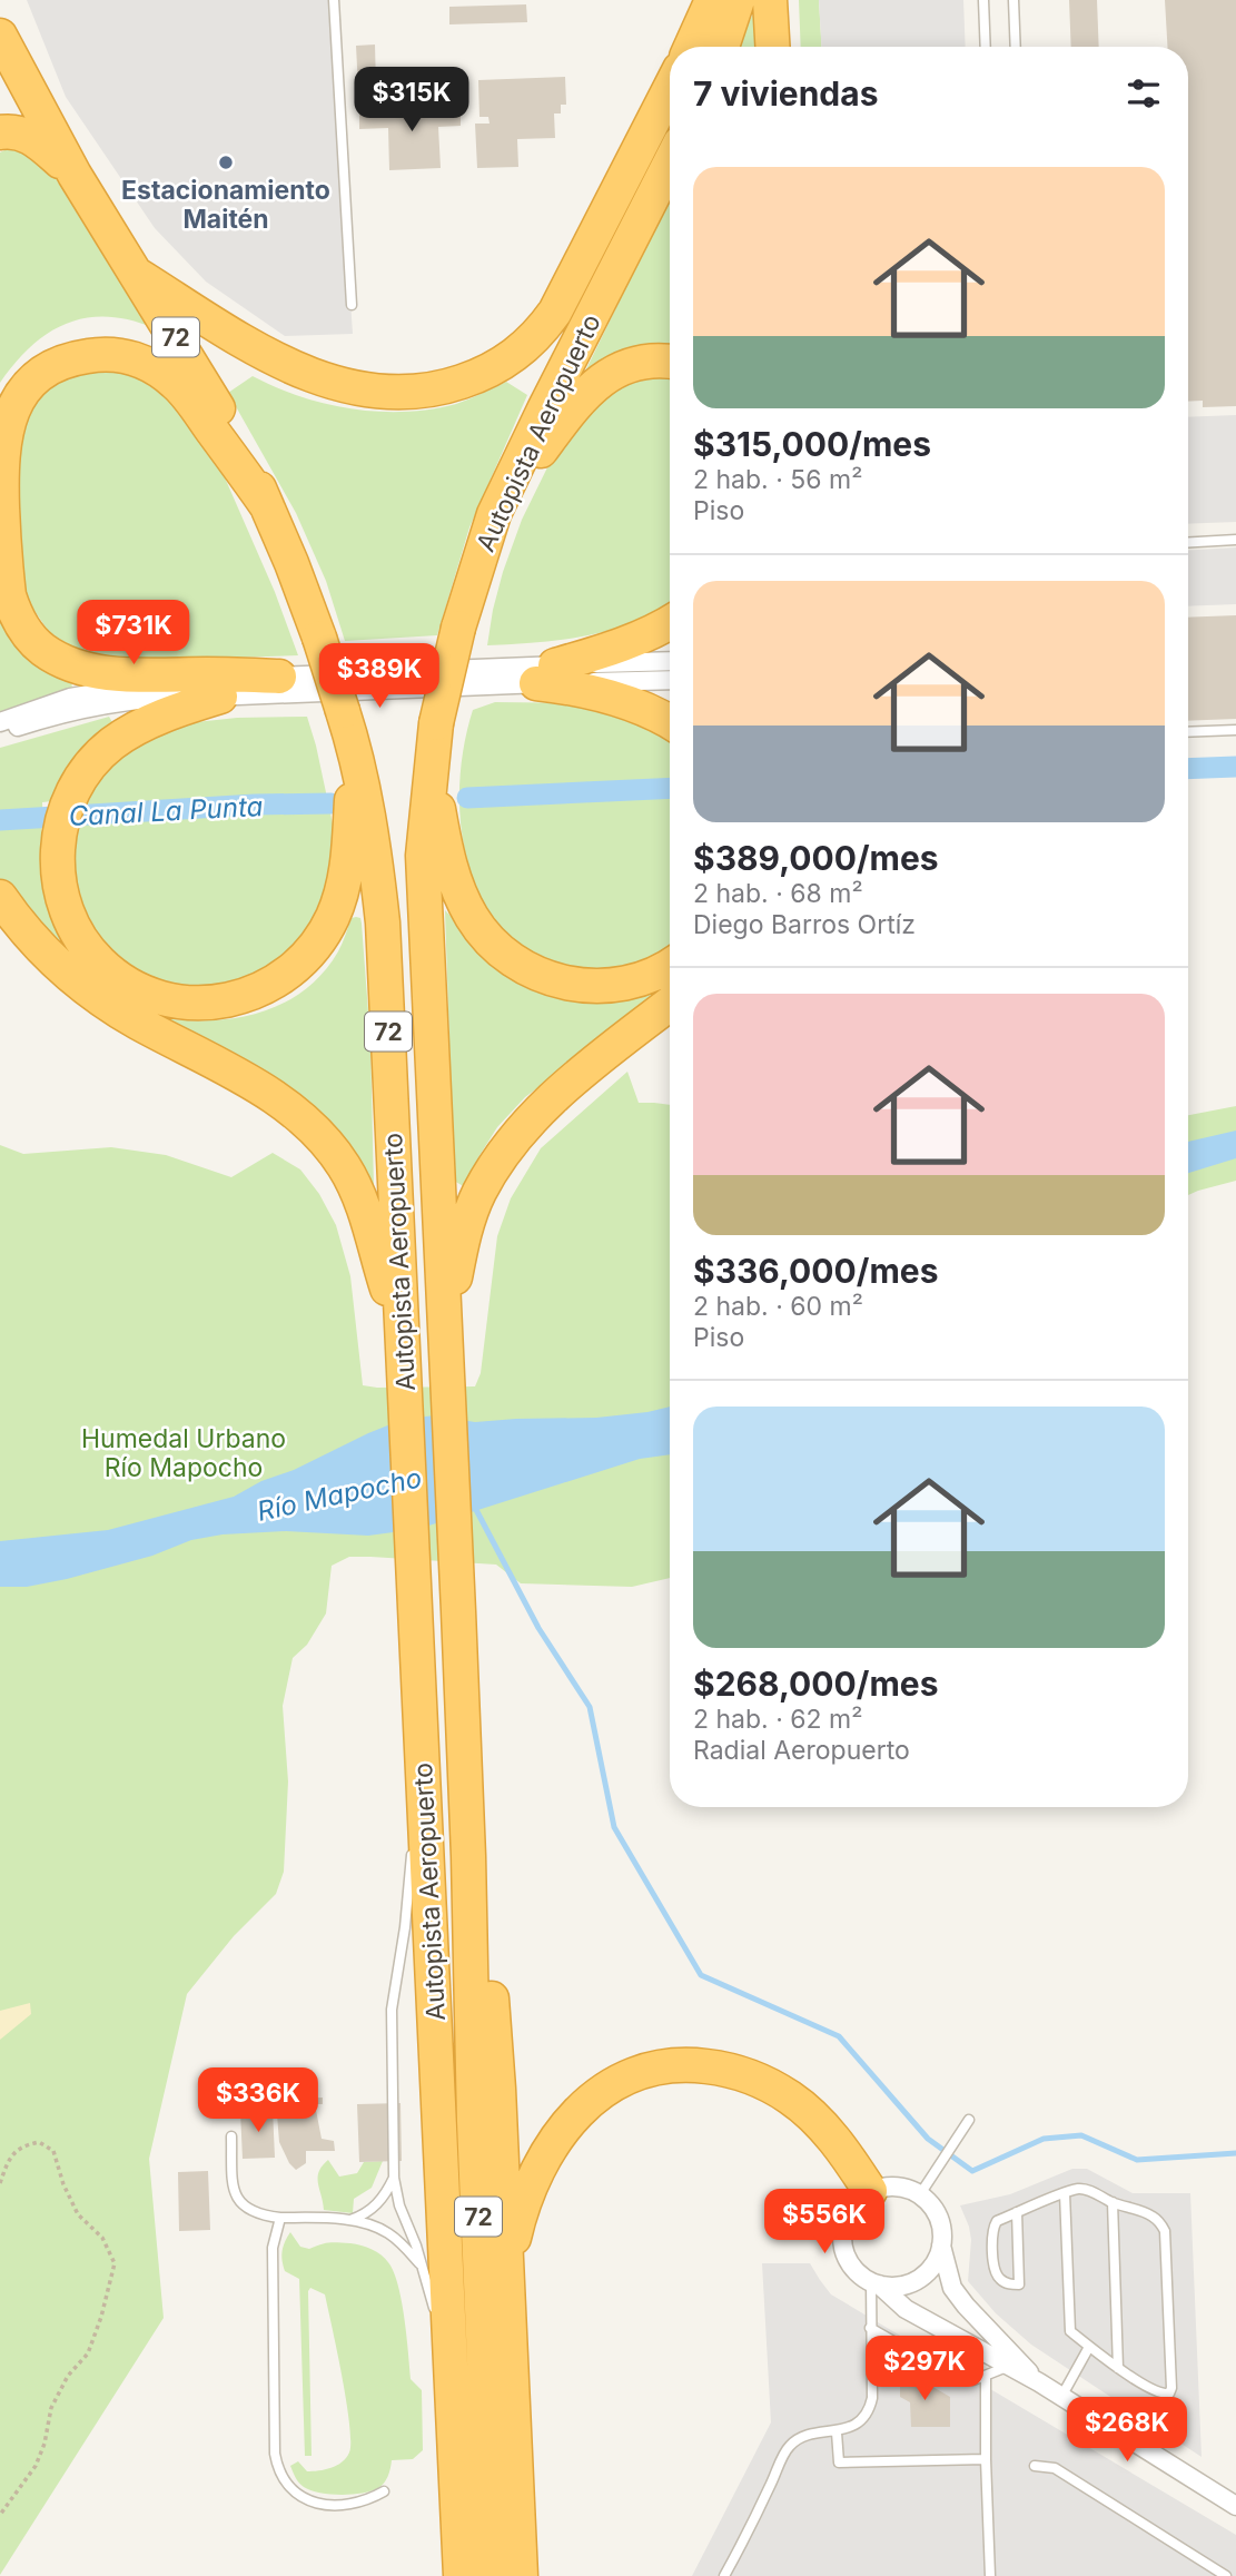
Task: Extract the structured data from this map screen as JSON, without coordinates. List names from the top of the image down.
{
  "streets": {
    "highway": ["72", "Autopista Aeropuerto"]
  },
  "water": ["Canal La Punta", "Río Mapocho"],
  "parks": ["Humedal Urbano Río Mapocho"],
  "places": ["Estacionamiento Maitén"],
  "page": {
    "heading": "7 viviendas",
    "price": [
      "$315K",
      "$731K",
      "$389K",
      "$336K",
      "$556K",
      "$297K",
      "$268K"
    ],
    "list": [
      {
        "name": "$315,000/mes",
        "note": "2 hab. · 56 m² · Piso"
      },
      {
        "name": "$389,000/mes",
        "note": "2 hab. · 68 m² · Diego Barros Ortíz"
      },
      {
        "name": "$336,000/mes",
        "note": "2 hab. · 60 m² · Piso"
      },
      {
        "name": "$268,000/mes",
        "note": "2 hab. · 62 m² · Radial Aeropuerto"
      }
    ]
  }
}
